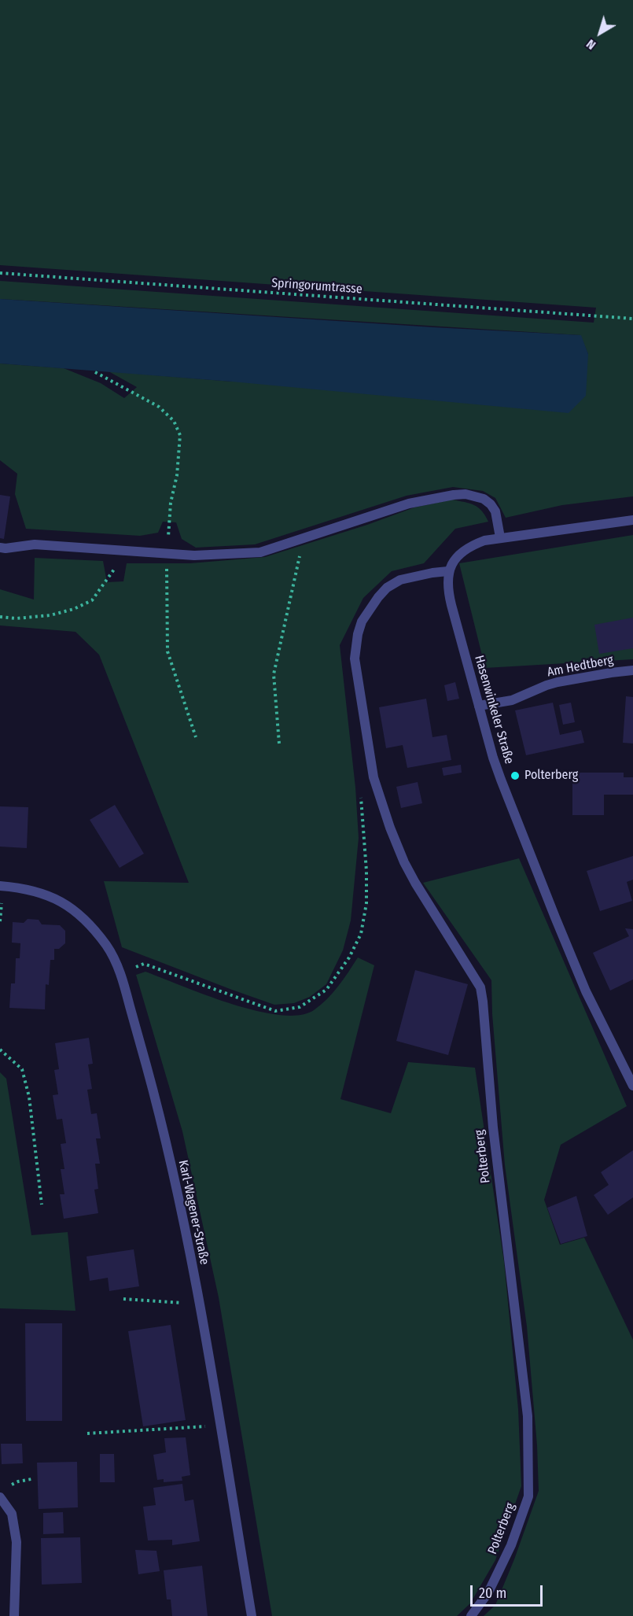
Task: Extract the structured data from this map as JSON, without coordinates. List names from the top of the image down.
{
  "streets": {
    "street": [
      "Am Hedtberg",
      "Hasenwinkeler Straße",
      "Polterberg",
      "Karl-Wagener-Straße"
    ],
    "path": ["Springorumtrasse"]
  },
  "crossings": [
    ["Am Hedtberg", "Hasenwinkeler Straße"],
    ["Hasenwinkeler Straße", "Polterberg"]
  ],
  "places": ["Polterberg"],
  "scale_bar": "20 m",
  "north": "bottom left"
}
